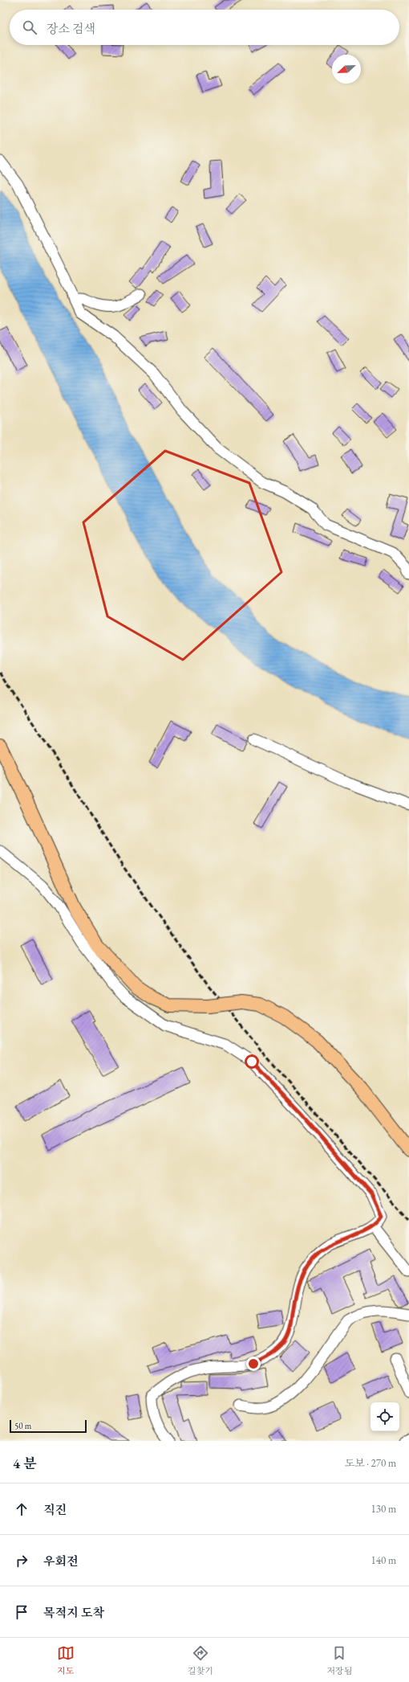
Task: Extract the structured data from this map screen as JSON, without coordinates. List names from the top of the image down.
{
  "scale_bar": "50 m",
  "north": "bottom left",
  "page": {
    "search": "장소 검색",
    "scale": "50 m",
    "heading": ["4 분", "도보 · 270 m"],
    "list": [
      ["직진", "130 m"],
      ["우회전", "140 m"],
      "목적지 도착"
    ],
    "nav": ["지도", "길찾기", "저장됨"]
  }
}
